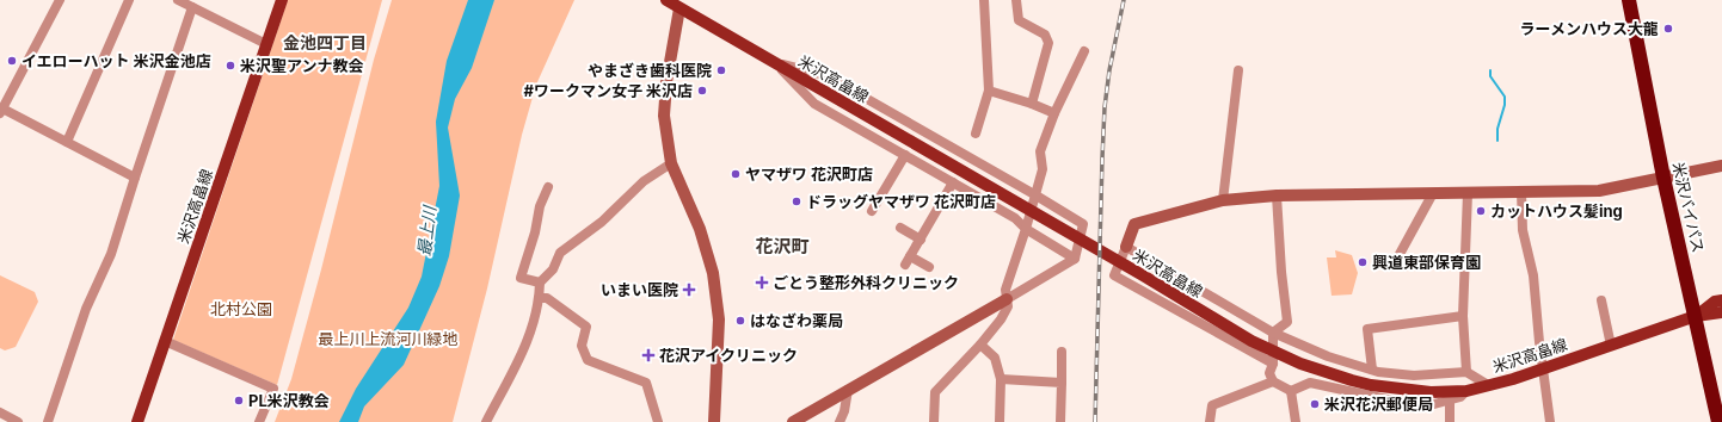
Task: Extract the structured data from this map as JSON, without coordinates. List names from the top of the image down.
{
  "streets": {
    "highway": ["米沢バイパス"],
    "main road": ["米沢高畠線"]
  },
  "crossings": [
    ["米沢高畠線", "米沢バイパス"]
  ],
  "districts": ["金池四丁目", "花沢町"],
  "water": ["最上川"],
  "parks": ["北村公園", "最上川上流河川緑地"],
  "places": {
    "other": [
      "ラーメンハウス大龍",
      "イエローハット 米沢金池店",
      "米沢聖アンナ教会",
      "やまざき歯科医院",
      "#ワークマン女子 米沢店",
      "ヤマザワ 花沢町店",
      "ドラッグヤマザワ 花沢町店",
      "カットハウス髪ing",
      "興道東部保育園",
      "はなざわ薬局",
      "PL米沢教会",
      "米沢花沢郵便局"
    ],
    "health": ["ごとう整形外科クリニック", "いまい医院", "花沢アイクリニック"]
  }
}
